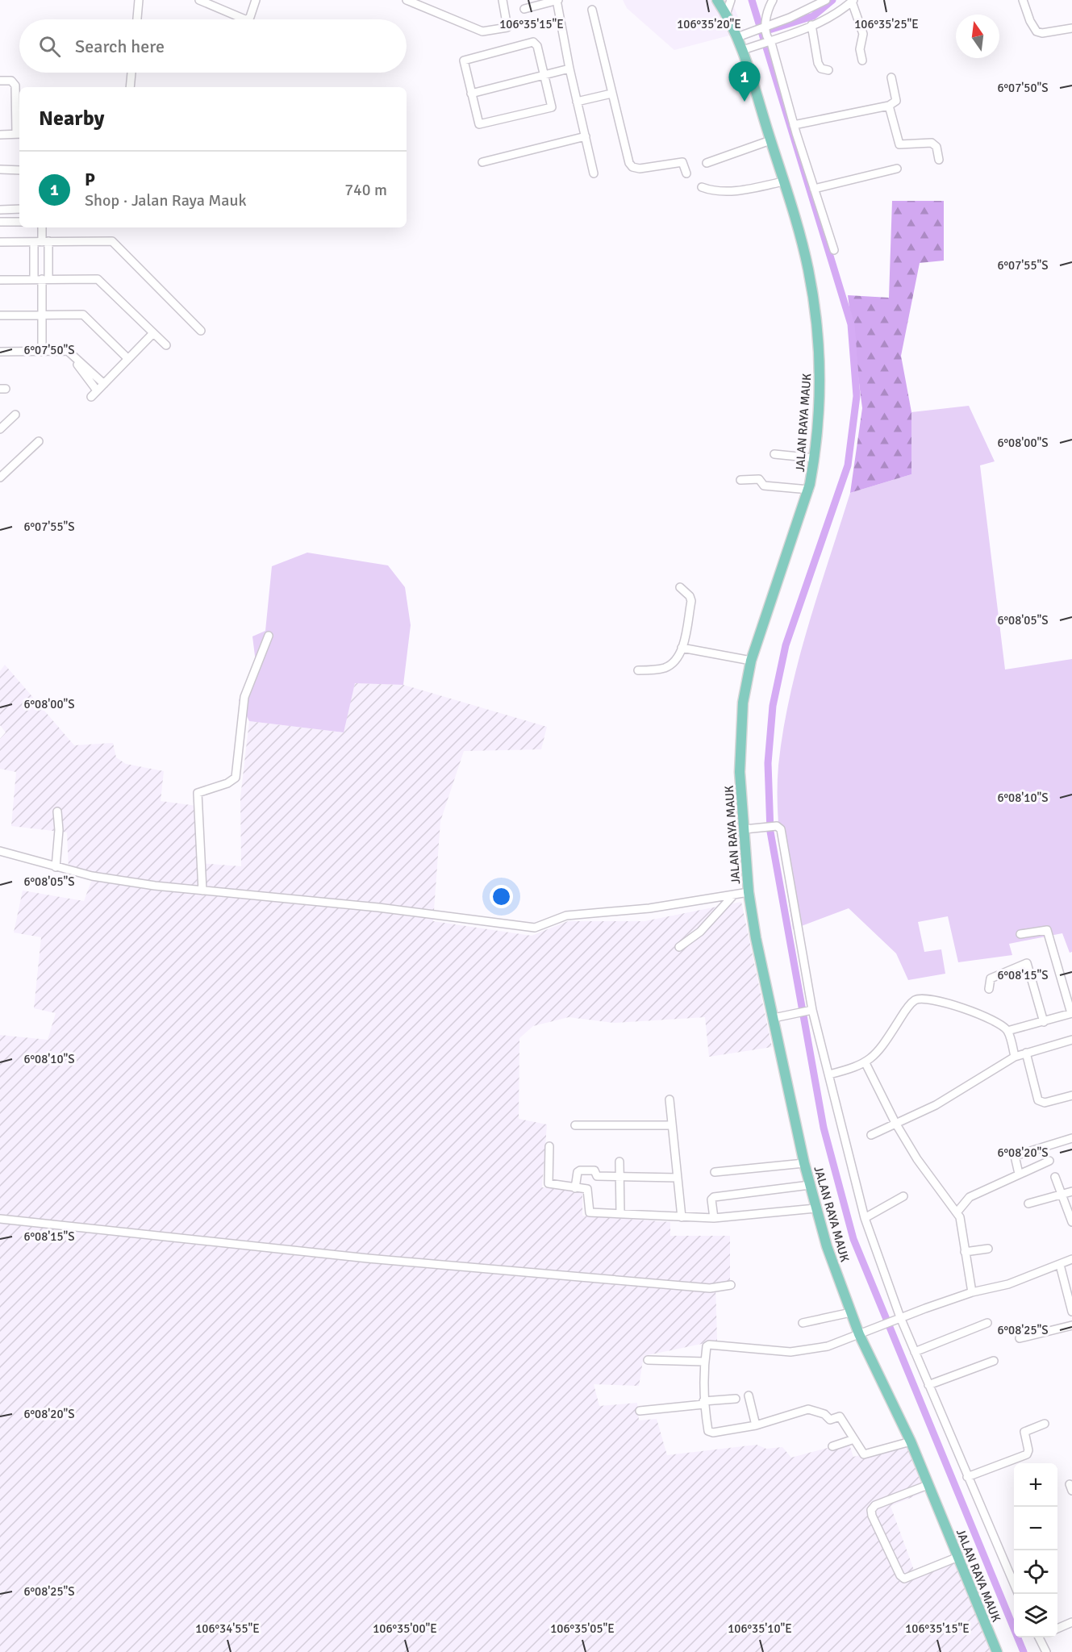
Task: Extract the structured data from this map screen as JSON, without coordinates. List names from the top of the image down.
{
  "streets": {
    "main road": ["JALAN RAYA MAUK"]
  },
  "north": "top",
  "page": {
    "search": "Search here",
    "pins": "1",
    "heading": "Nearby",
    "list": [
      {
        "mark": "1",
        "name": "P",
        "note": "Shop · Jalan Raya Mauk",
        "value": "740 m"
      }
    ],
    "map_buttons": ["+", "−"]
  },
  "coordinates": [
    "106°35'20\"E",
    "106°35'25\"E",
    "106°35'15\"E",
    "6°07'50\"S",
    "6°07'55\"S",
    "6°08'00\"S",
    "6°08'05\"S",
    "6°08'10\"S",
    "6°08'15\"S",
    "6°08'20\"S",
    "6°08'25\"S",
    "106°34'55\"E",
    "106°35'00\"E",
    "106°35'05\"E",
    "106°35'10\"E"
  ]
}
